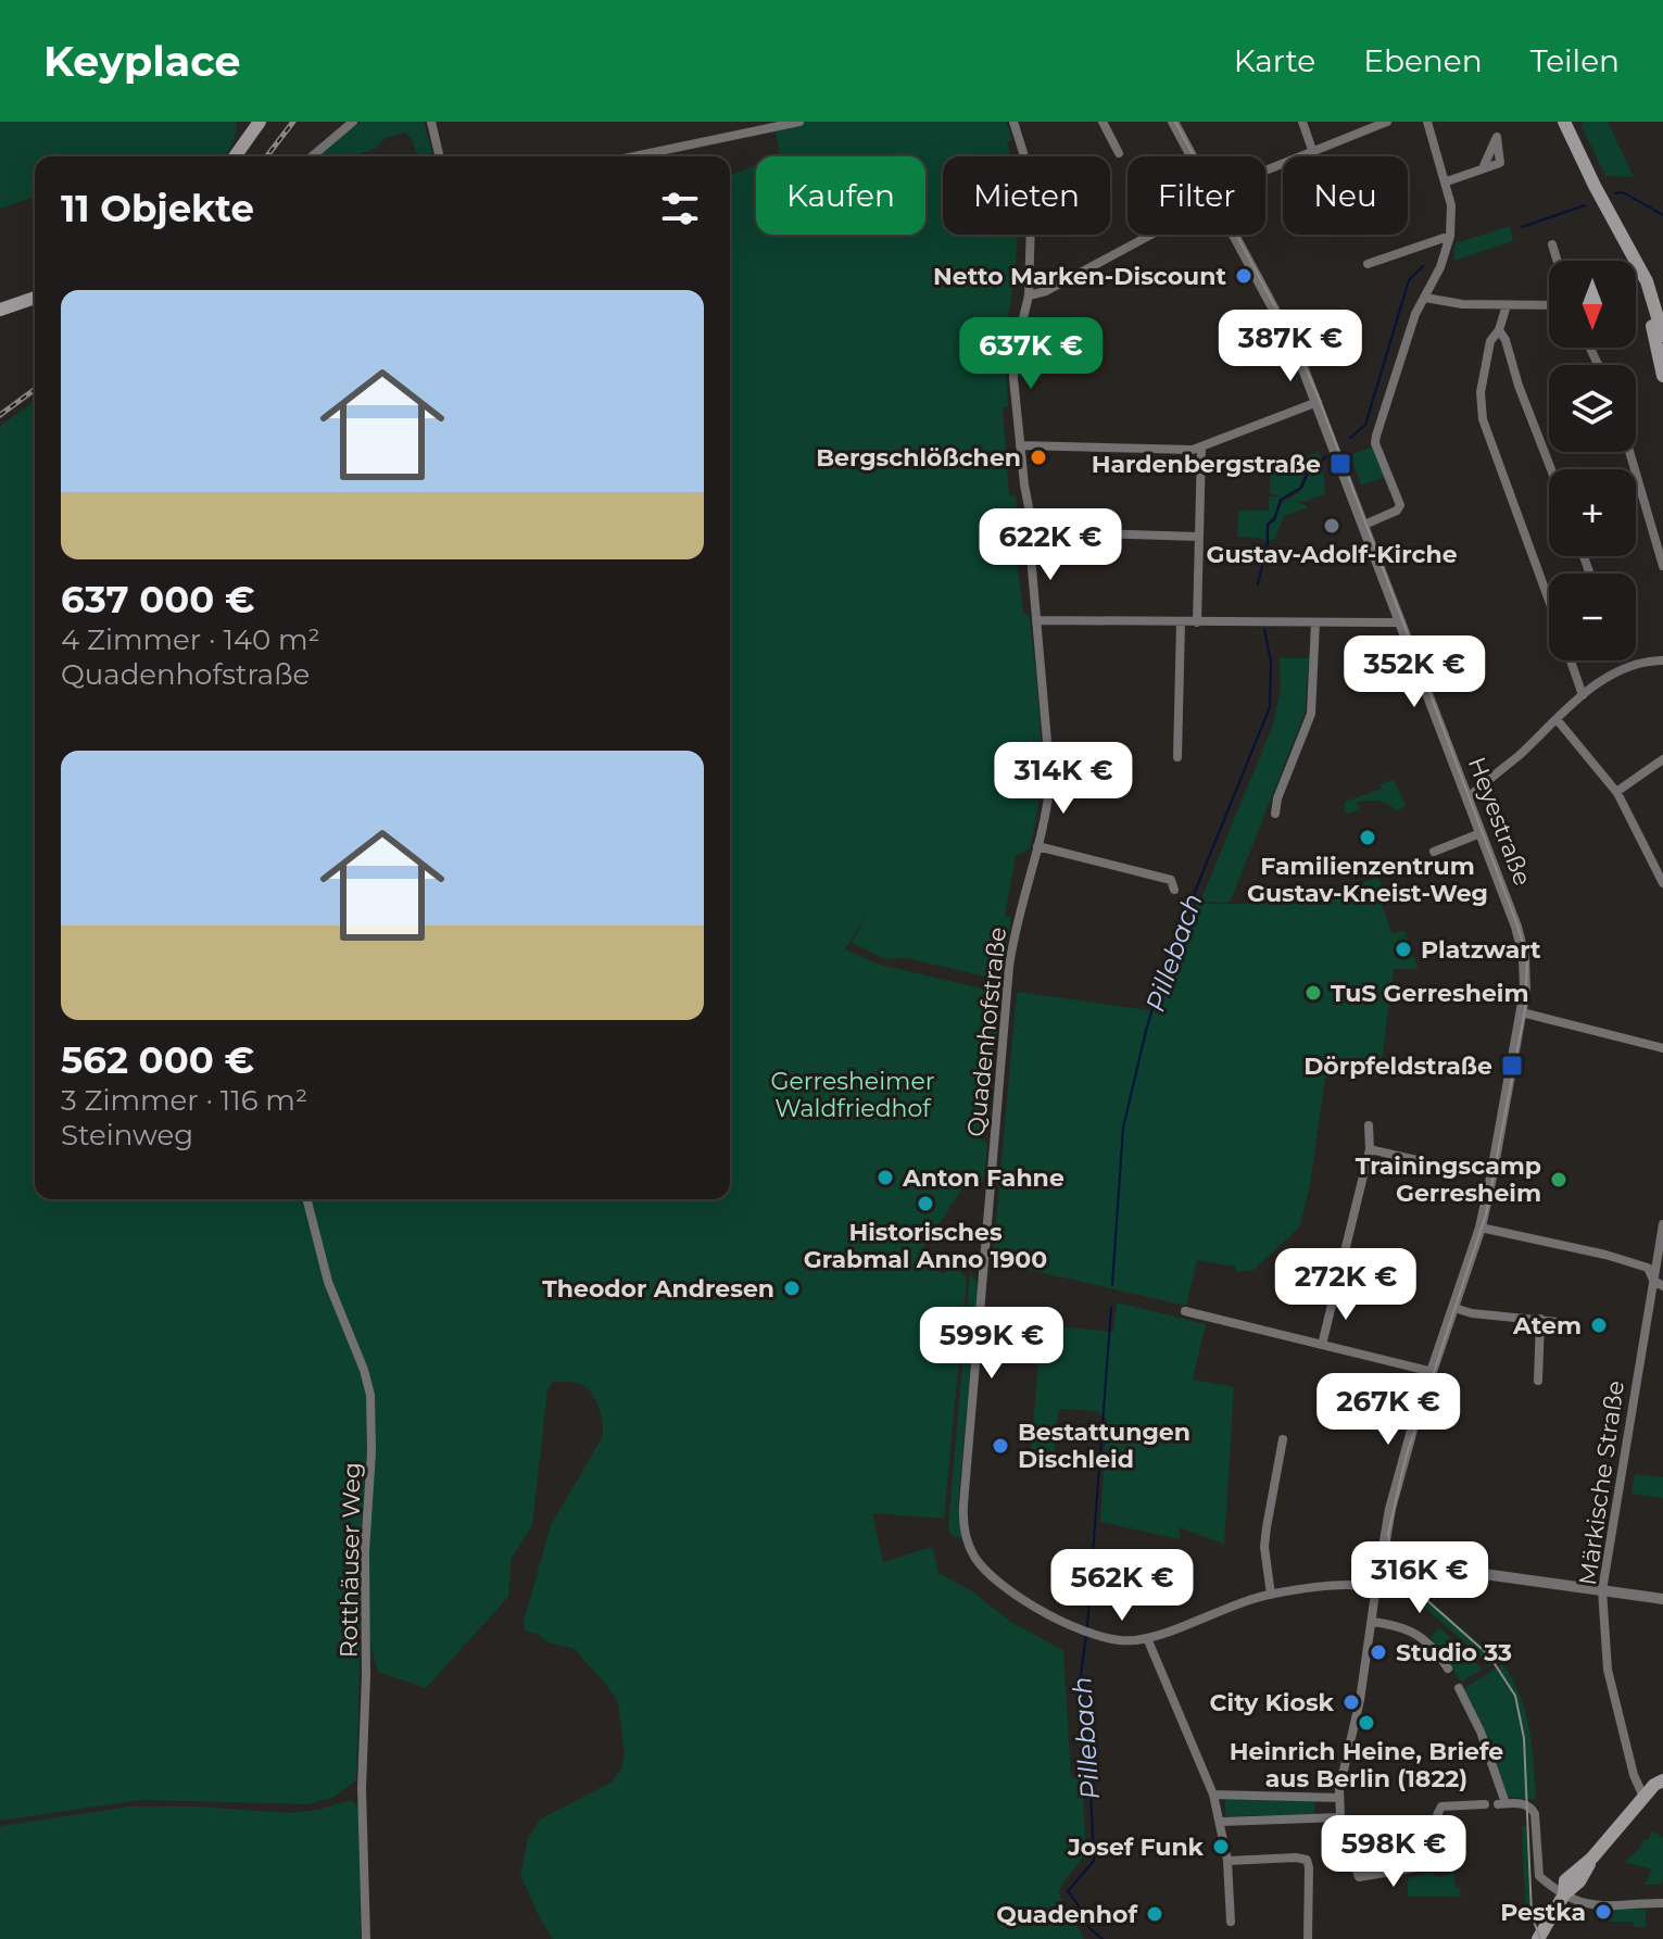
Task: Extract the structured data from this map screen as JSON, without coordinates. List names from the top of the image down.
{
  "streets": {
    "street": [
      "Heyestraße",
      "Quadenhofstraße",
      "Märkische Straße",
      "Rotthäuser Weg"
    ]
  },
  "water": ["Pillebach"],
  "parks": ["Gerresheimer Waldfriedhof"],
  "places": {
    "other": [
      "Netto Marken-Discount",
      "Bergschlößchen",
      "Gustav-Adolf-Kirche",
      "Familienzentrum Gustav-Kneist-Weg",
      "Platzwart",
      "TuS Gerresheim",
      "Anton Fahne",
      "Trainingscamp Gerresheim",
      "Historisches Grabmal Anno 1900",
      "Theodor Andresen",
      "Atem",
      "Bestattungen Dischleid",
      "Studio 33",
      "City Kiosk",
      "Heinrich Heine, Briefe aus Berlin (1822)",
      "Josef Funk",
      "Pestka",
      "Quadenhof"
    ],
    "transit": ["Hardenbergstraße", "Dörpfeldstraße"]
  },
  "north": "bottom",
  "page": {
    "header": "Keyplace",
    "nav": ["Karte", "Ebenen", "Teilen"],
    "chip": [
      "Kaufen",
      "Mieten",
      "Filter",
      "Neu"
    ],
    "heading": "11 Objekte",
    "map_buttons": ["+", "−"],
    "list": [
      {
        "name": "637 000 €",
        "note": "4 Zimmer · 140 m² · Quadenhofstraße"
      },
      {
        "name": "562 000 €",
        "note": "3 Zimmer · 116 m² · Steinweg"
      }
    ],
    "price": [
      "387K €",
      "637K €",
      "622K €",
      "352K €",
      "314K €",
      "272K €",
      "599K €",
      "267K €",
      "316K €",
      "562K €",
      "598K €"
    ]
  }
}
